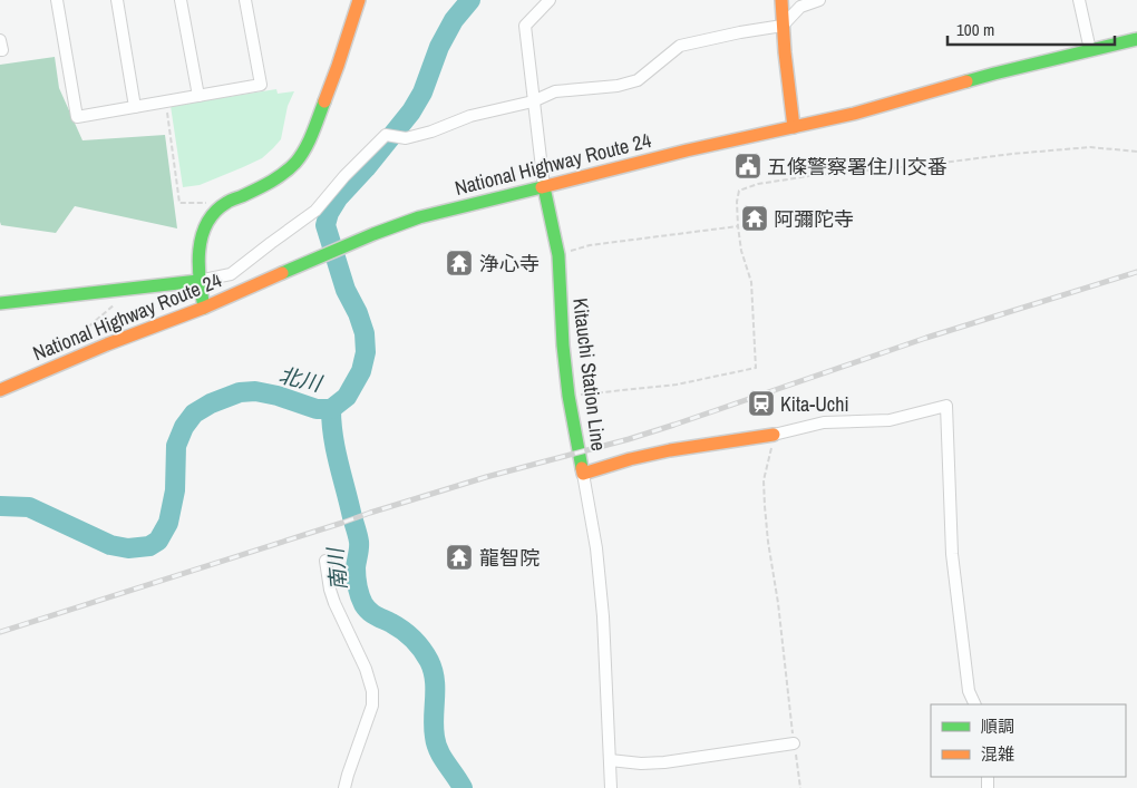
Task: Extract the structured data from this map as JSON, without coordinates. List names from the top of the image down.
{
  "streets": {
    "main road": ["National Highway Route 24", "Kitauchi Station Line"]
  },
  "crossings": [
    ["National Highway Route 24", "Kitauchi Station Line"]
  ],
  "water": ["北川", "南川"],
  "places": {
    "public building": ["五條警察署住川交番"],
    "temple": ["阿彌陀寺", "浄心寺", "龍智院"],
    "station": ["Kita-Uchi"]
  },
  "legend": ["順調", "混雑"],
  "scale_bar": "100 m"
}
